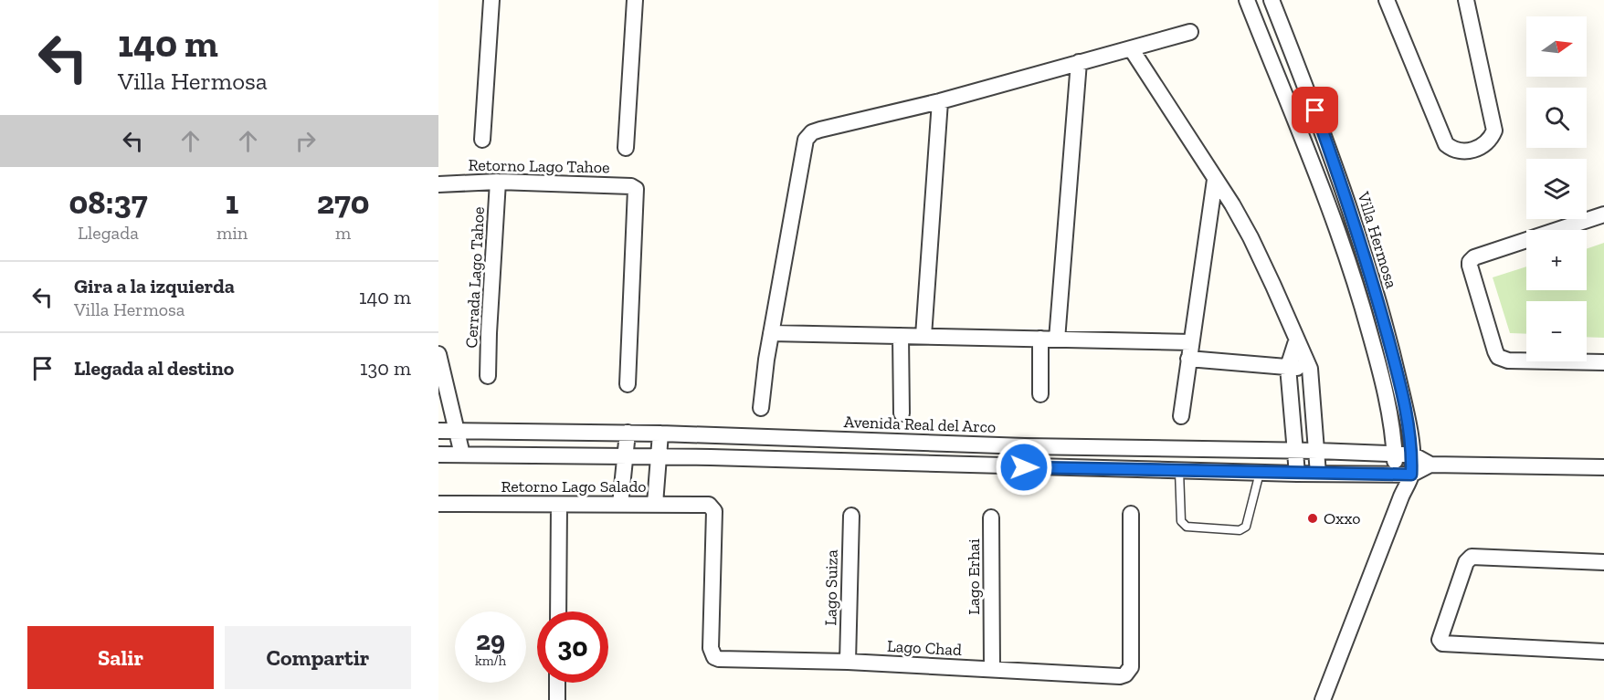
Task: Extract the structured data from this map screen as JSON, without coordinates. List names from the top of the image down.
{
  "streets": {
    "street": [
      "Retorno Lago Tahoe",
      "Villa Hermosa",
      "Cerrada Lago Tahoe",
      "Avenida Real del Arco",
      "Retorno Lago Salado",
      "Lago Erhai",
      "Lago Suiza",
      "Lago Chad"
    ]
  },
  "crossings": [
    ["Retorno Lago Tahoe", "Cerrada Lago Tahoe"],
    ["Villa Hermosa", "Avenida Real del Arco"],
    ["Retorno Lago Salado", "Lago Chad"],
    ["Lago Erhai", "Lago Chad"],
    ["Lago Suiza", "Lago Chad"]
  ],
  "places": ["Oxxo"],
  "north": "right",
  "page": {
    "turn": ["140 m", "Villa Hermosa"],
    "map_buttons": ["+", "−"],
    "eta": [
      "08:37",
      "Llegada",
      "1",
      "min",
      "270",
      "m"
    ],
    "list": [
      {
        "name": "Gira a la izquierda",
        "note": "Villa Hermosa",
        "value": "140 m"
      },
      {
        "name": "Llegada al destino",
        "value": "130 m"
      }
    ],
    "speed": "29 km/h",
    "limit": "30",
    "buttons": ["Salir", "Compartir"]
  }
}
